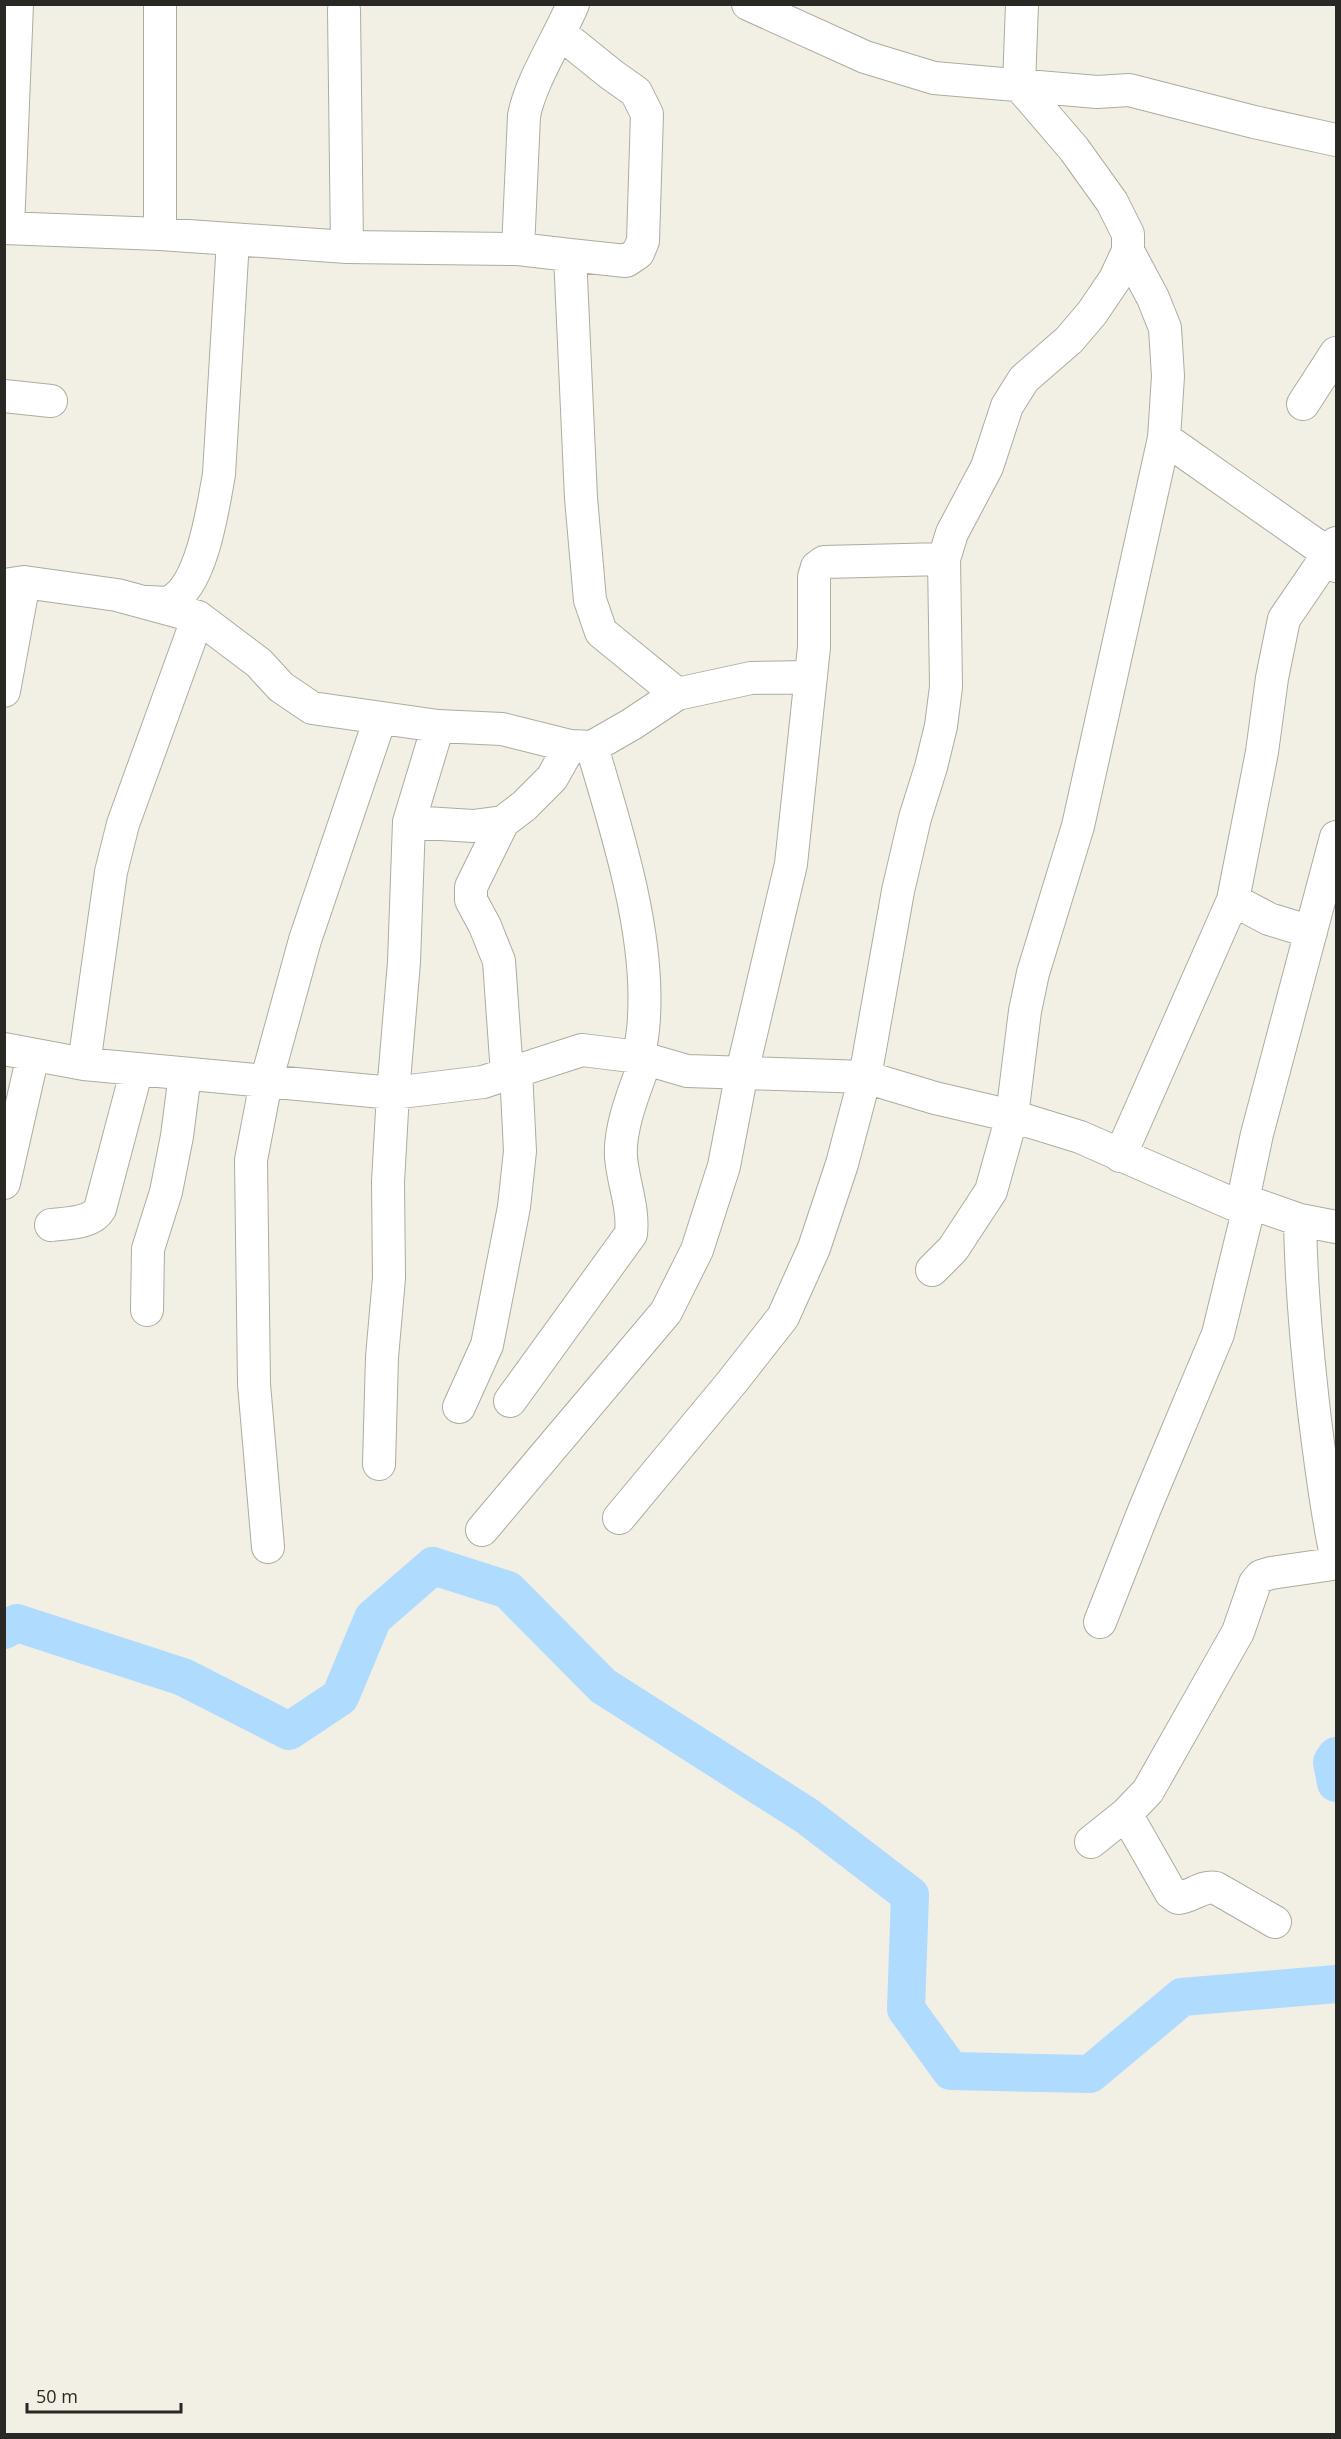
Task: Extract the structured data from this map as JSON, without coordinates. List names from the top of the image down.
{
  "scale_bar": "50 m"
}
